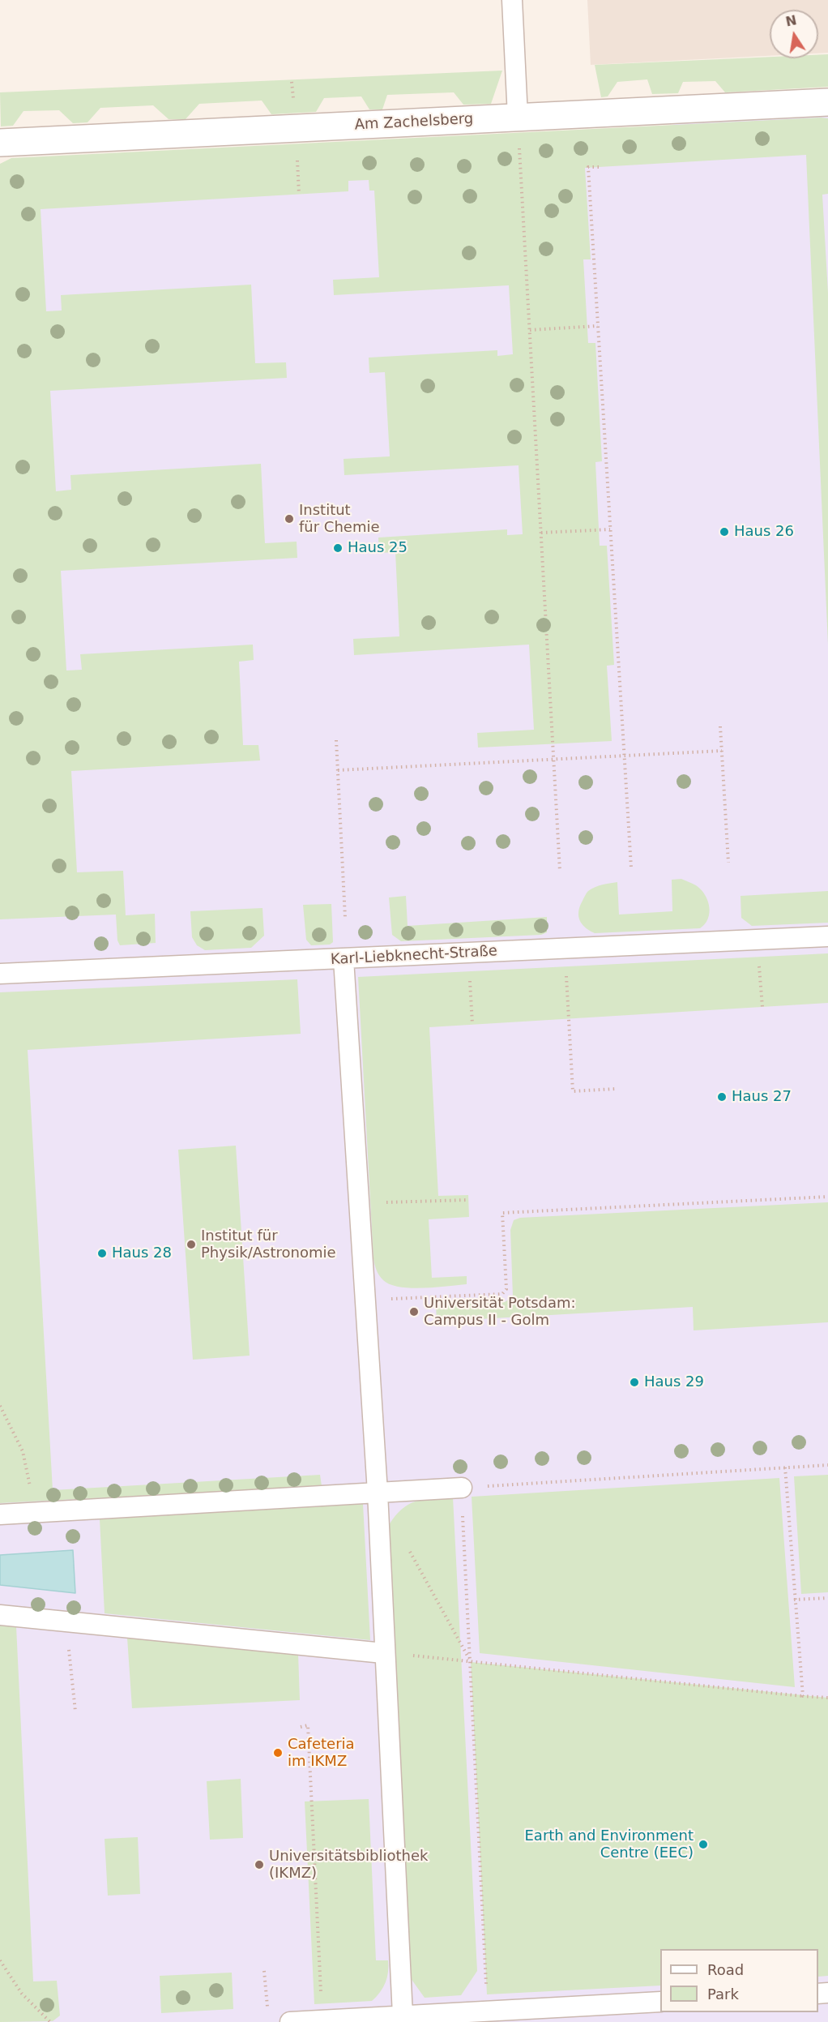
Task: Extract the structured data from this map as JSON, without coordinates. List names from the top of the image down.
{
  "streets": {
    "street": ["Am Zachelsberg"],
    "lane": ["Karl-Liebknecht-Straße"]
  },
  "places": [
    "Institut für Chemie",
    "Haus 26",
    "Haus 25",
    "Haus 27",
    "Institut für Physik/Astronomie",
    "Haus 28",
    "Universität Potsdam: Campus II - Golm",
    "Haus 29",
    "Cafeteria im IKMZ",
    "Earth and Environment Centre (EEC)",
    "Universitätsbibliothek (IKMZ)"
  ],
  "legend": ["Road", "Park"],
  "north": "top"
}
